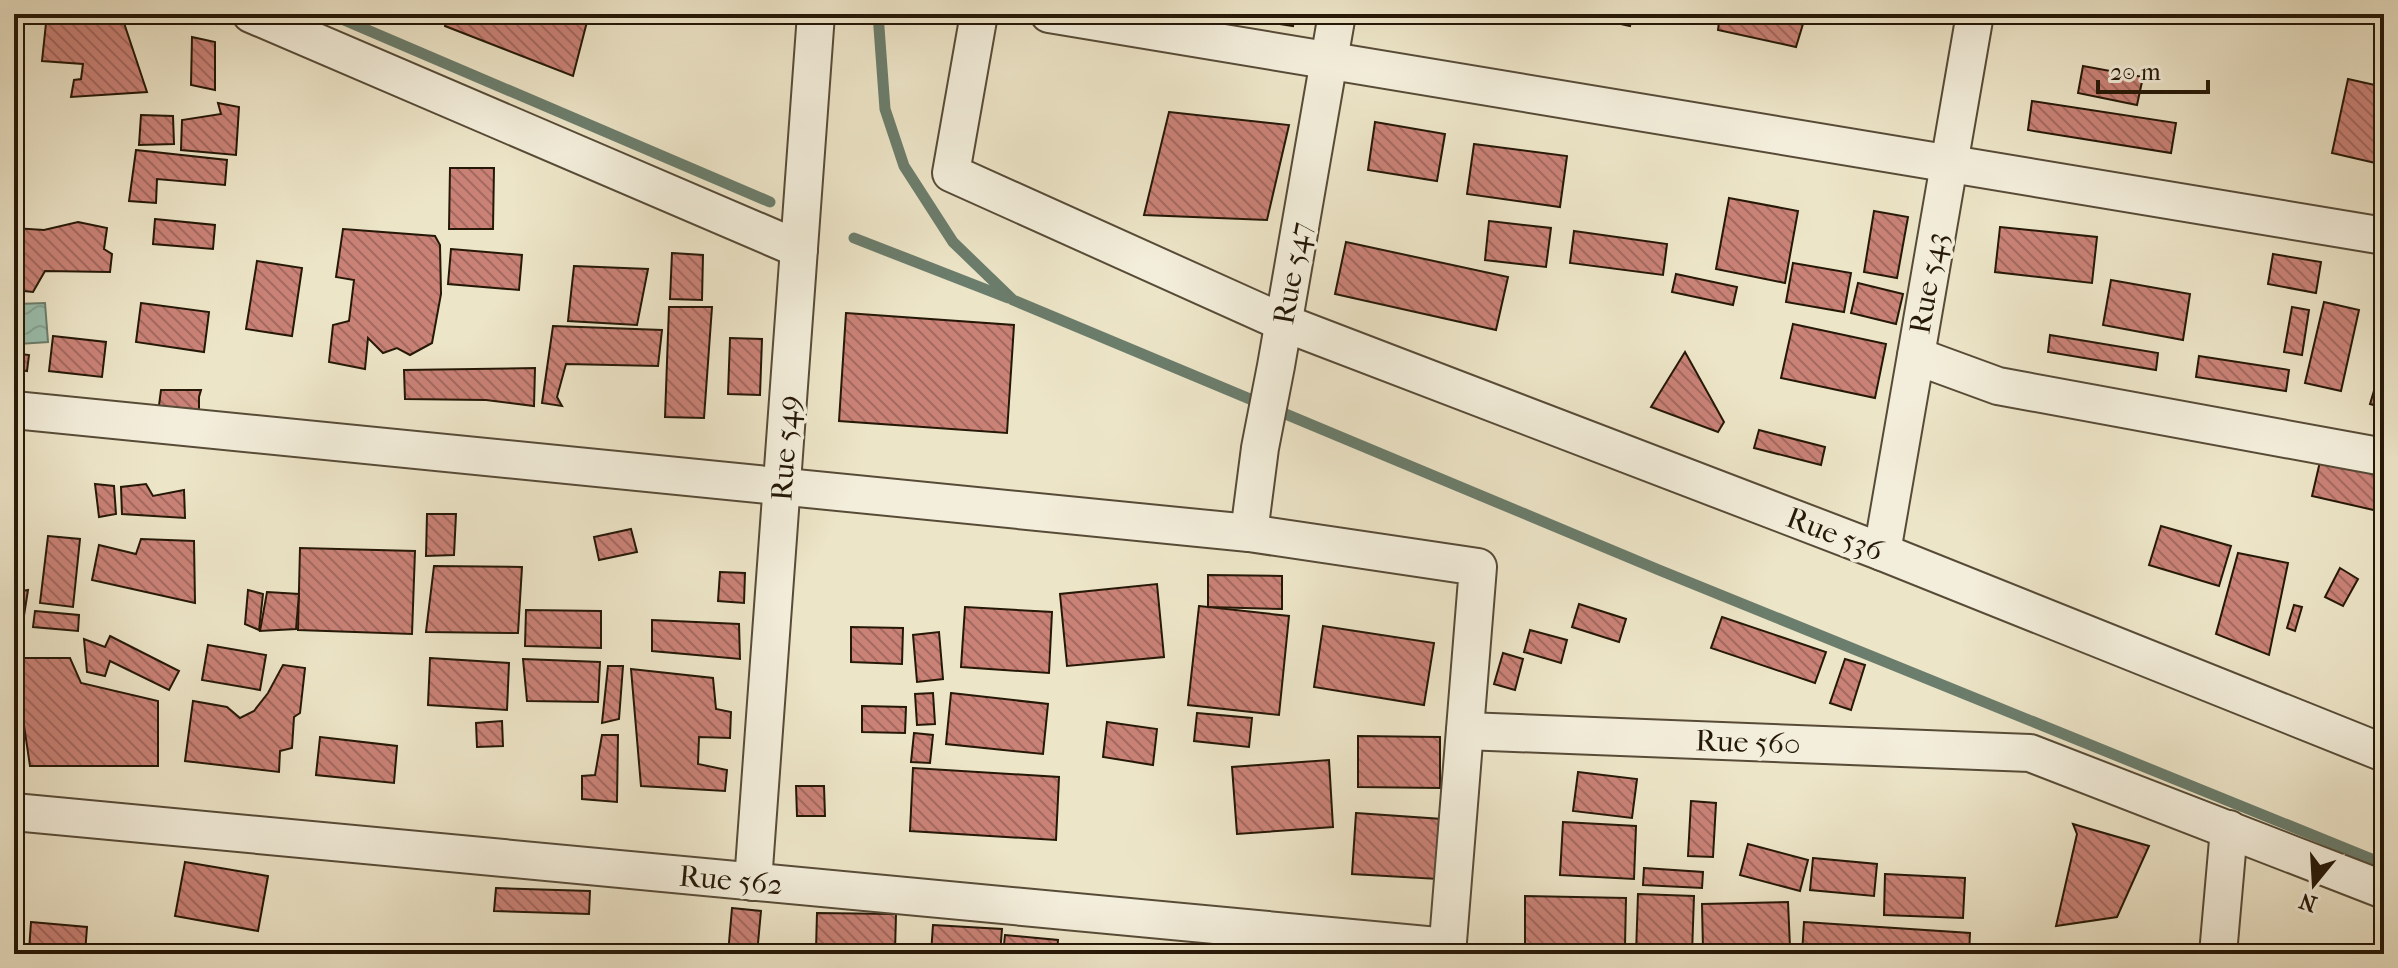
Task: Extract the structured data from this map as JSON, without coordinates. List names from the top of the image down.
{
  "streets": {
    "street": [
      "Rue 547",
      "Rue 543",
      "Rue 549",
      "Rue 536",
      "Rue 560",
      "Rue 562"
    ]
  },
  "crossings": [
    ["Rue 547", "Rue 536"],
    ["Rue 543", "Rue 536"],
    ["Rue 549", "Rue 562"]
  ],
  "scale_bar": "20 m",
  "north": "bottom"
}
